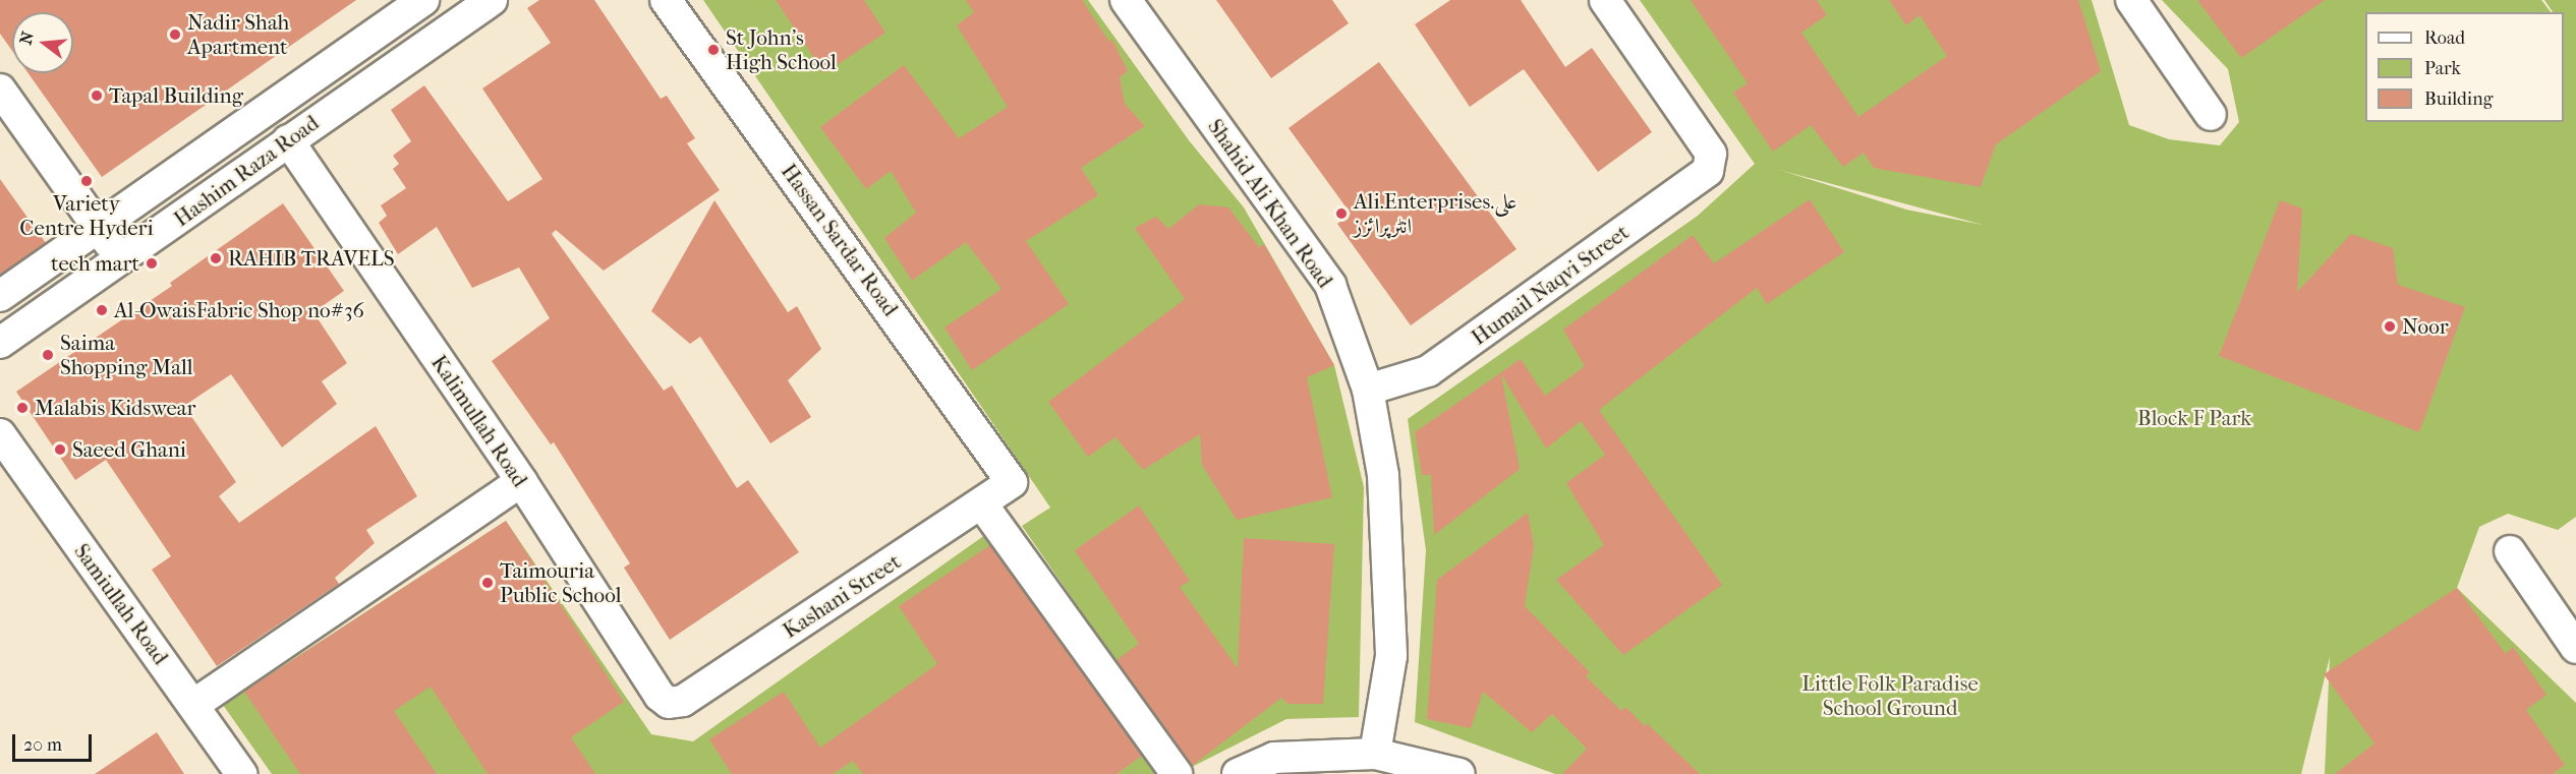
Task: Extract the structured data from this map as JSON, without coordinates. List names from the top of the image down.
{
  "streets": {
    "street": [
      "Hashim Raza Road",
      "Shahid Ali Khan Road",
      "Hassan Sardar Road",
      "Humail Naqvi Street",
      "Kalimullah Road",
      "Kashani Street",
      "Samiullah Road"
    ]
  },
  "crossings": [
    ["Hashim Raza Road", "Kalimullah Road"],
    ["Shahid Ali Khan Road", "Humail Naqvi Street"],
    ["Hassan Sardar Road", "Kashani Street"],
    ["Kalimullah Road", "Kashani Street"]
  ],
  "parks": ["Block F Park", "Little Folk Paradise School Ground"],
  "places": [
    "Nadir Shah Apartment",
    "St John's High School",
    "Tapal Building",
    "Variety Centre Hyderi",
    "Ali.Enterprises.علی انٹرپرائزز",
    "RAHIB TRAVELS",
    "tech mart",
    "Al-OwaisFabric Shop no#36",
    "Noor",
    "Saima Shopping Mall",
    "Malabis Kidswear",
    "Saeed Ghani",
    "Taimouria Public School"
  ],
  "legend": ["Road", "Park", "Building"],
  "scale_bar": "20 m",
  "north": "left"
}
